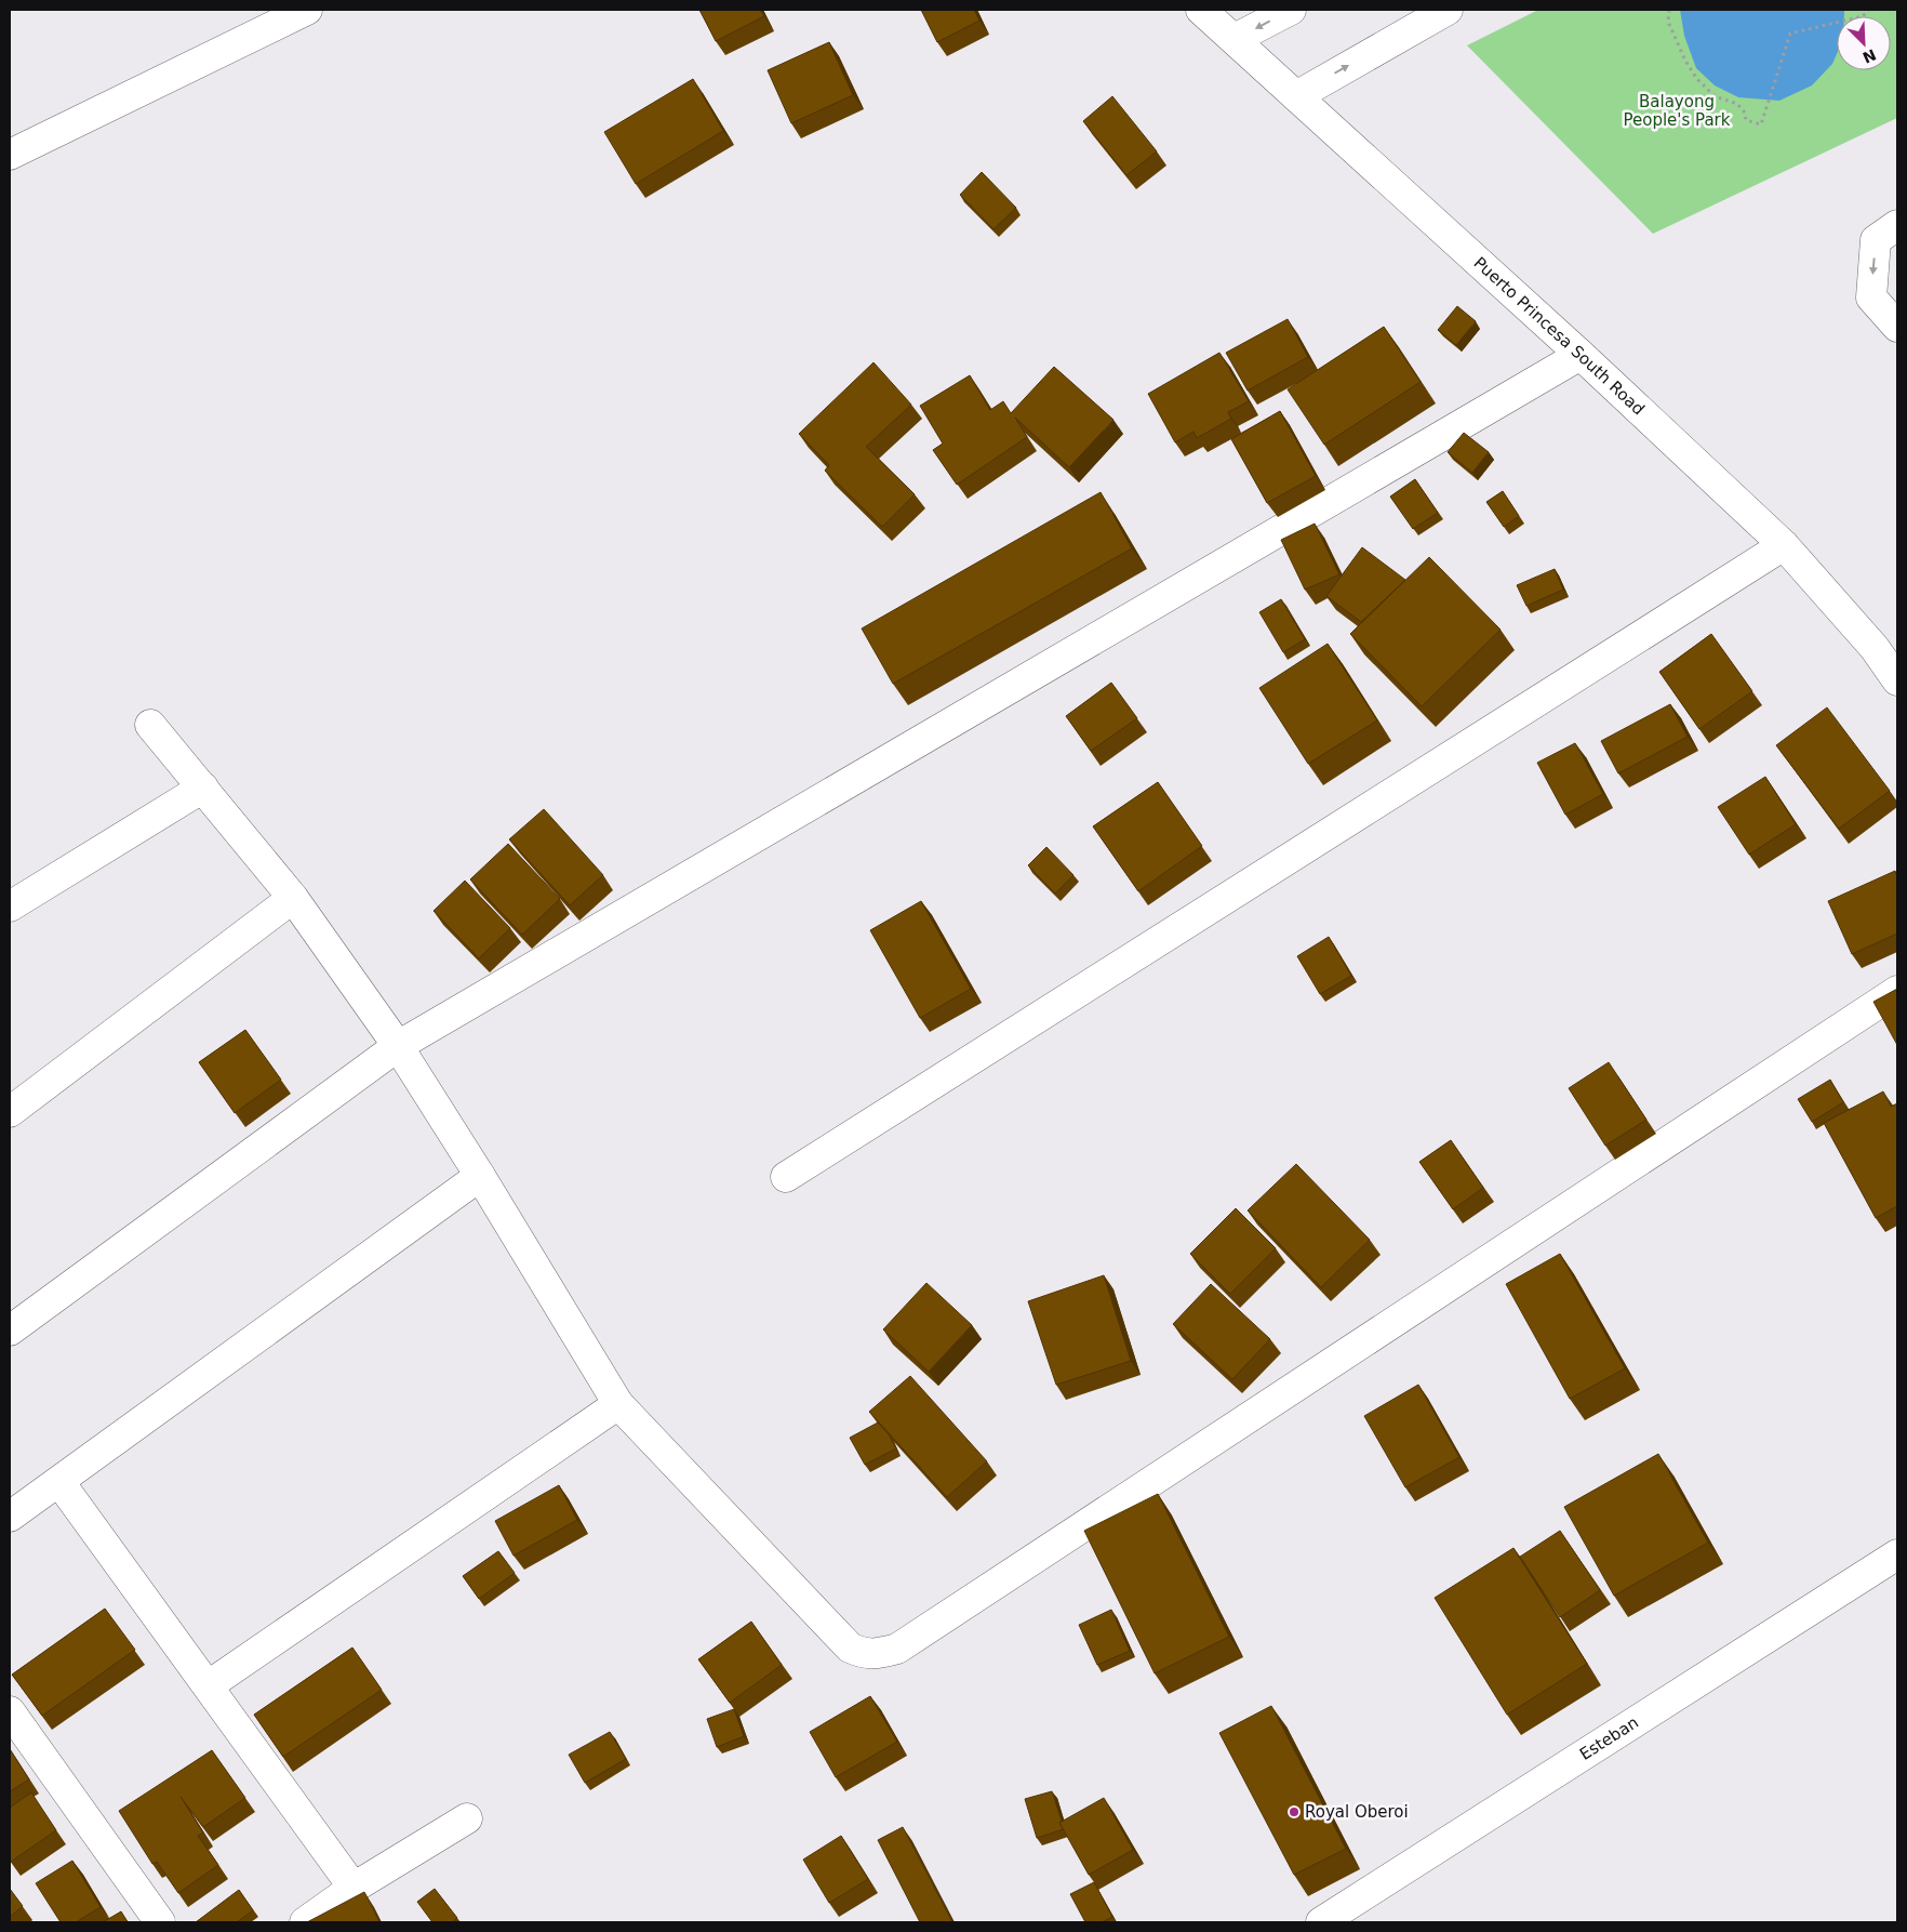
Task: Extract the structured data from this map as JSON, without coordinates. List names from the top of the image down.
{
  "streets": {
    "street": ["Puerto Princesa South Road", "Esteban"]
  },
  "parks": ["Balayong People's Park"],
  "places": ["Royal Oberoi"],
  "north": "bottom right"
}
